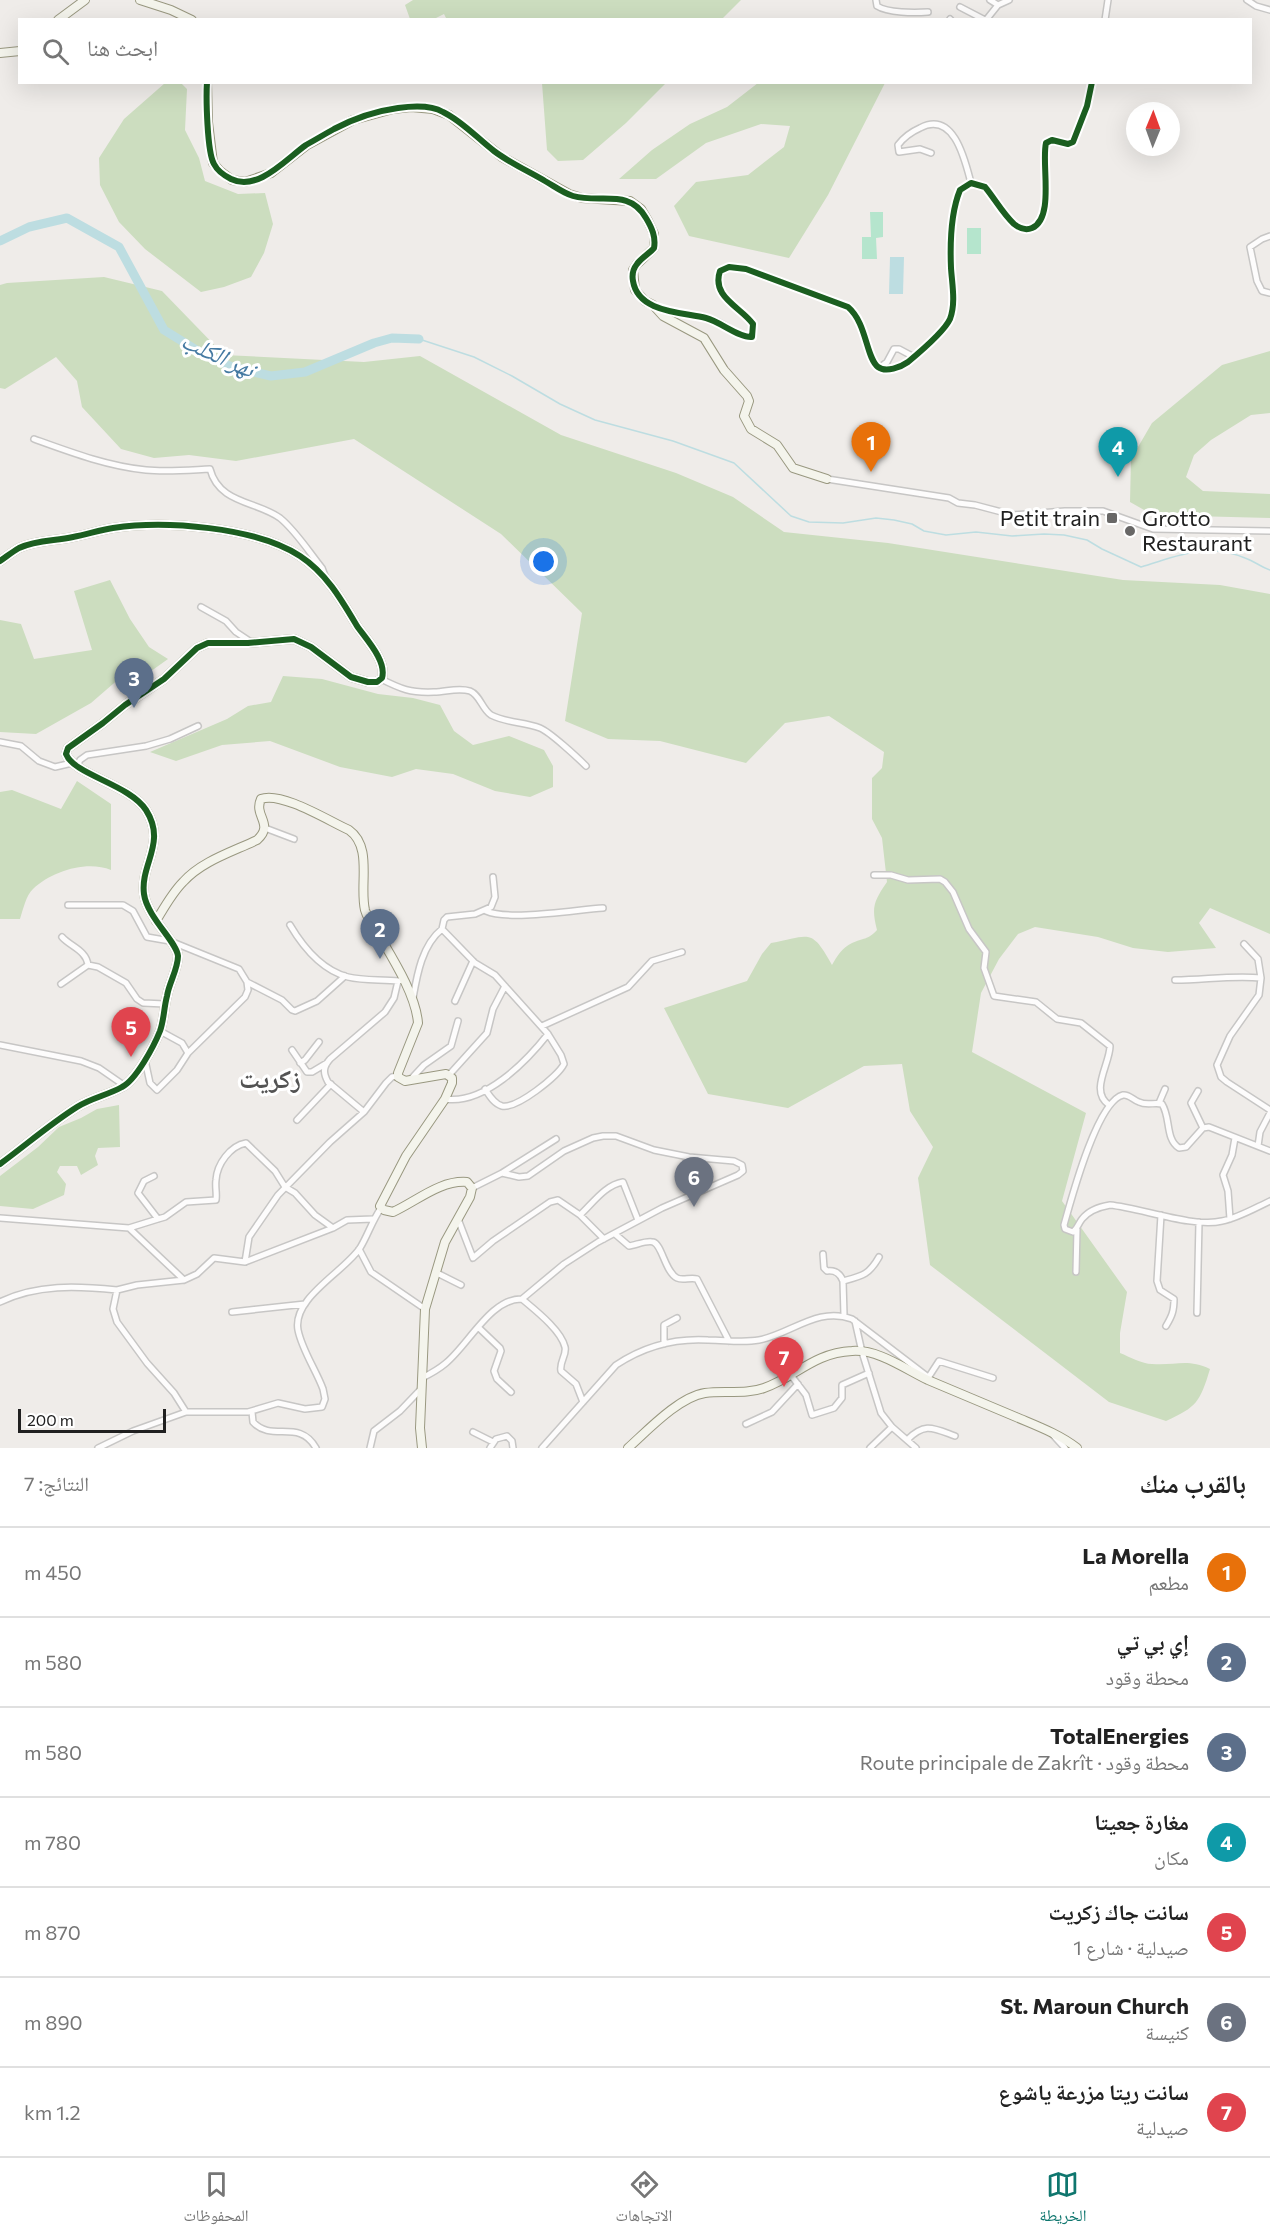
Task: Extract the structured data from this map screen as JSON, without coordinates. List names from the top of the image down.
{
  "districts": ["زكريت"],
  "water": ["نهر الكلب"],
  "places": {
    "transit": ["Petit train"],
    "other": ["Grotto Restaurant"]
  },
  "scale_bar": "200 m",
  "north": "top",
  "page": {
    "search": "ابحث هنا",
    "pins": [
      "1",
      "4",
      "3",
      "2",
      "5",
      "6",
      "7"
    ],
    "scale": "200 m",
    "heading": ["بالقرب منك", "النتائج: 7"],
    "list": [
      {
        "mark": "1",
        "name": "La Morella",
        "note": "مطعم",
        "value": "450 m"
      },
      {
        "mark": "2",
        "name": "إي بي تي",
        "note": "محطة وقود",
        "value": "580 m"
      },
      {
        "mark": "3",
        "name": "TotalEnergies",
        "note": "محطة وقود · Route principale de Zakrît",
        "value": "580 m"
      },
      {
        "mark": "4",
        "name": "مغارة جعيتا",
        "note": "مكان",
        "value": "780 m"
      },
      {
        "mark": "5",
        "name": "سانت جاك زكريت",
        "note": "صيدلية · شارع 1",
        "value": "870 m"
      },
      {
        "mark": "6",
        "name": "St. Maroun Church",
        "note": "كنيسة",
        "value": "890 m"
      },
      {
        "mark": "7",
        "name": "سانت ريتا مزرعة ياشوع",
        "note": "صيدلية",
        "value": "1.2 km"
      }
    ],
    "nav": ["الخريطة", "الاتجاهات", "المحفوظات"]
  }
}
